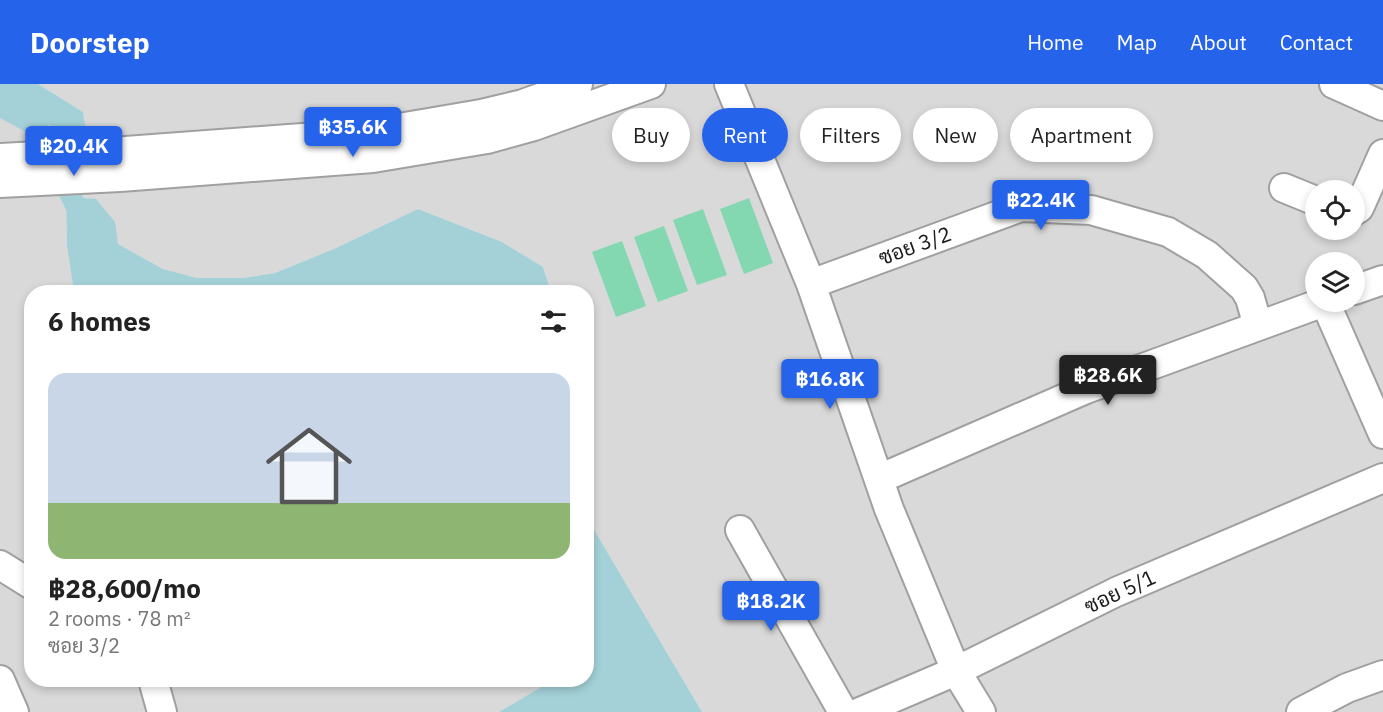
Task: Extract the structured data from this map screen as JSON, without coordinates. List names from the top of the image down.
{
  "streets": {
    "street": ["ซอย 3/2", "ซอย 5/1"]
  },
  "page": {
    "header": "Doorstep",
    "nav": [
      "Home",
      "Map",
      "About",
      "Contact"
    ],
    "price": [
      "฿35.6K",
      "฿20.4K",
      "฿22.4K",
      "฿28.6K",
      "฿16.8K",
      "฿18.2K"
    ],
    "chip": [
      "Buy",
      "Rent",
      "Filters",
      "New",
      "Apartment"
    ],
    "heading": "6 homes",
    "list": [
      {
        "name": "฿28,600/mo",
        "note": "2 rooms · 78 m² · ซอย 3/2"
      }
    ]
  }
}
